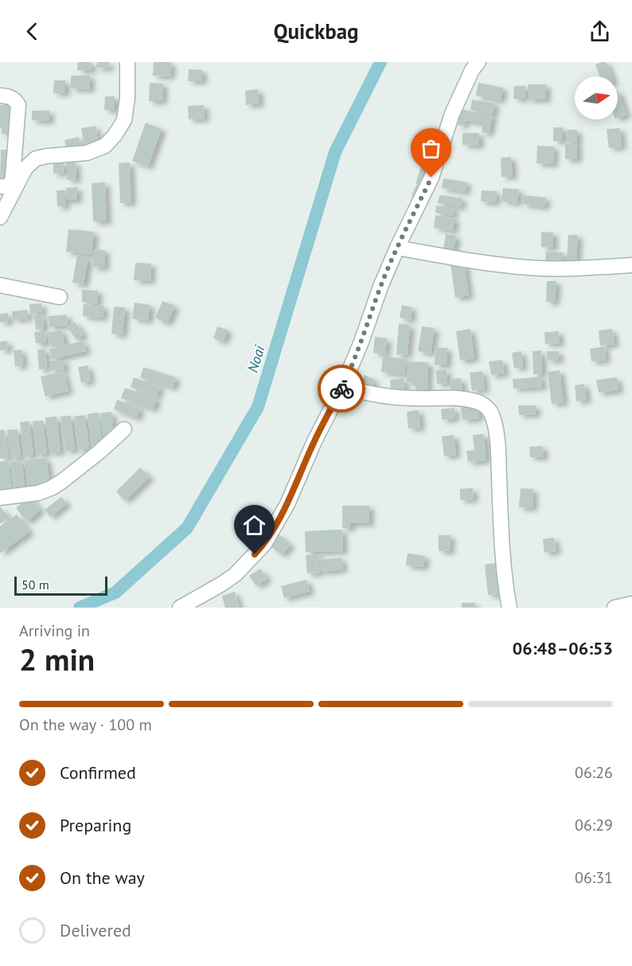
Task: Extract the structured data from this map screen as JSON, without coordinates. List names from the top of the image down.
{
  "water": ["Noai"],
  "scale_bar": "50 m",
  "north": "right",
  "page": {
    "header": "Quickbag",
    "scale": "50 m",
    "heading": ["2 min", "Arriving in", "06:48–06:53"],
    "bar": "On the way · 100 m",
    "list": [
      ["Confirmed", "06:26"],
      ["Preparing", "06:29"],
      ["On the way", "06:31"],
      "Delivered"
    ]
  }
}
